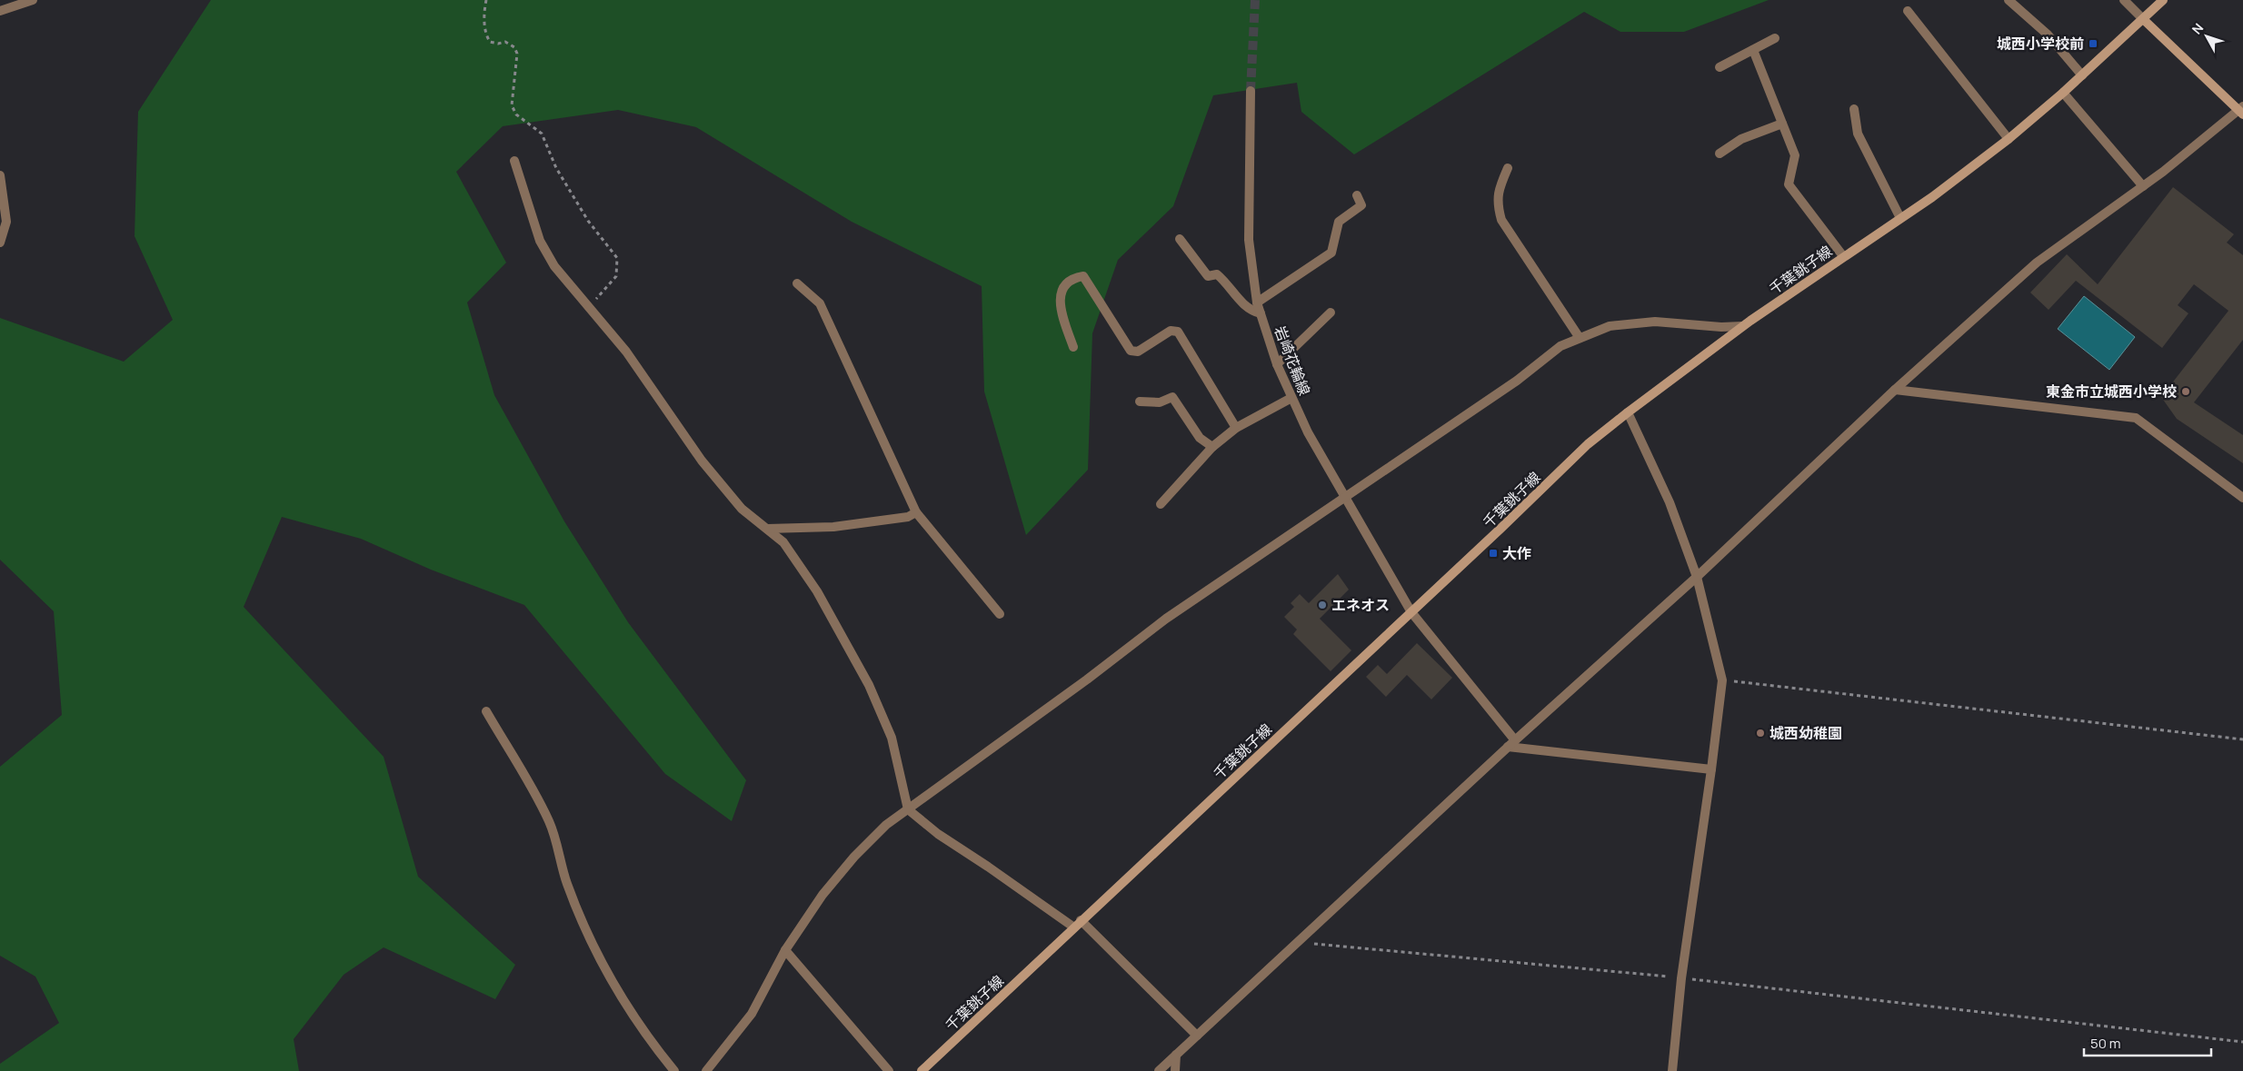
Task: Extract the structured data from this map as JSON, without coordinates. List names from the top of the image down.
{
  "streets": {
    "street": ["千葉銚子線", "岩崎花輪線"]
  },
  "crossings": [
    ["千葉銚子線", "岩崎花輪線"]
  ],
  "places": {
    "transit": ["城西小学校前", "大作"],
    "other": ["東金市立城西小学校", "エネオス", "城西幼稚園"]
  },
  "scale_bar": "50 m",
  "north": "top left"
}
